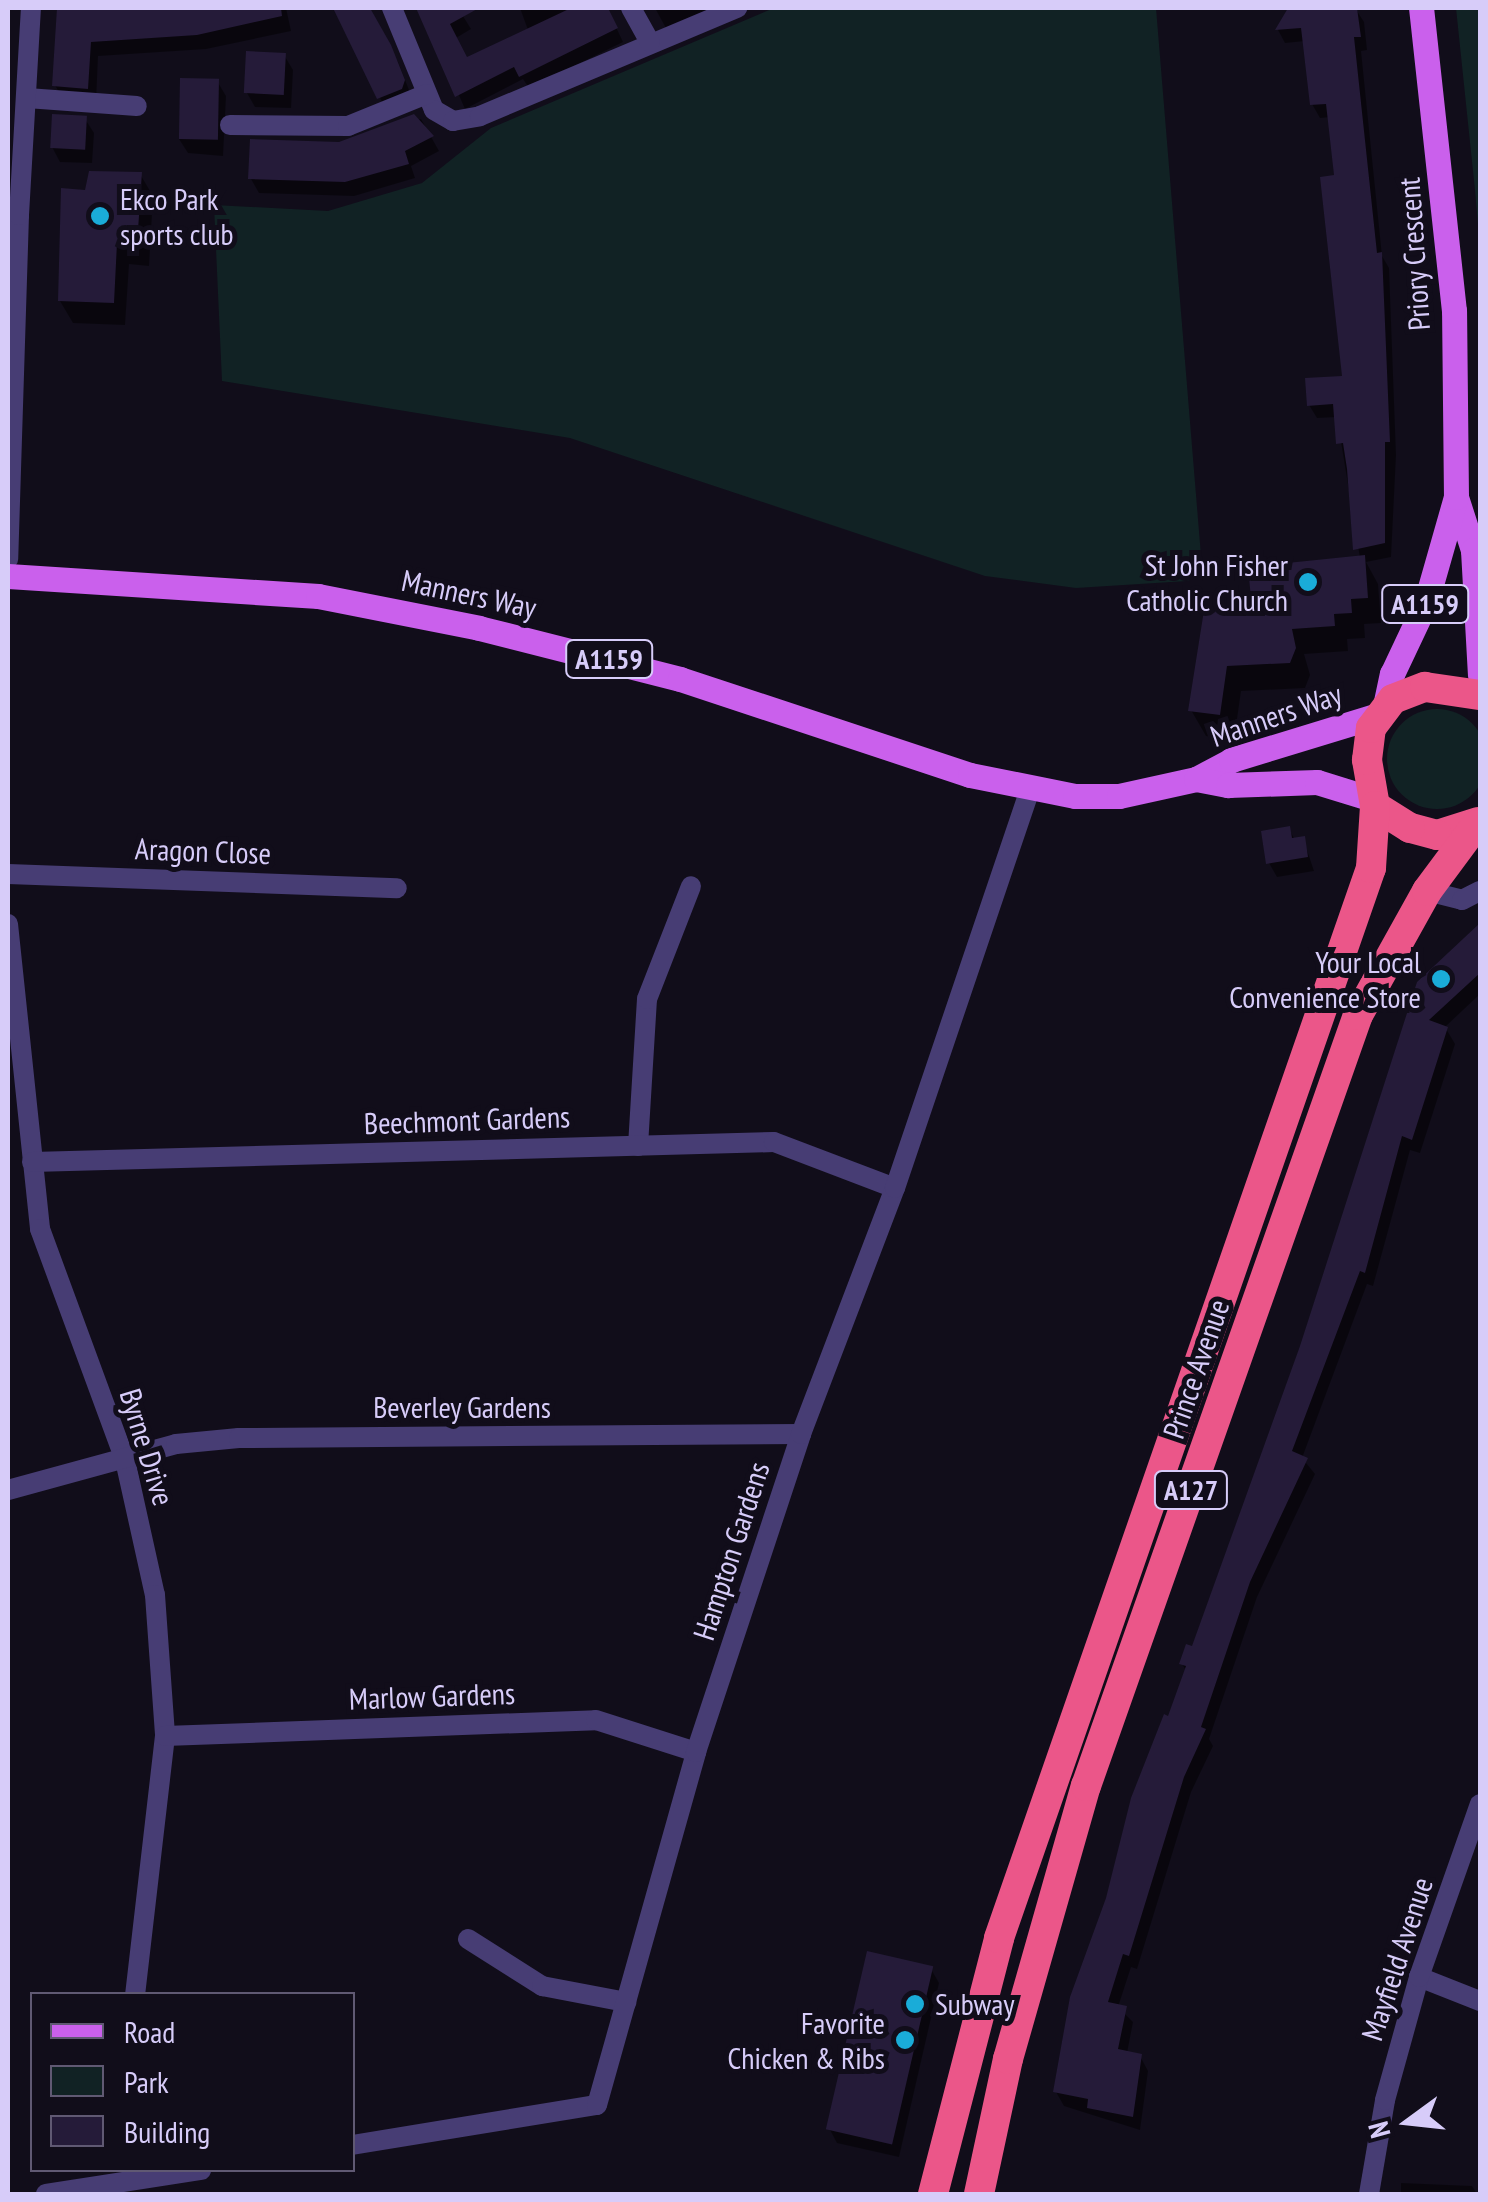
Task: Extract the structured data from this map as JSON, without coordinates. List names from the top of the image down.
{
  "streets": {
    "highway": ["Prince Avenue", "A127"],
    "main road": ["Priory Crescent", "Manners Way", "A1159"],
    "street": [
      "Aragon Close",
      "Beechmont Gardens",
      "Beverley Gardens",
      "Byrne Drive",
      "Hampton Gardens",
      "Marlow Gardens",
      "Mayfield Avenue"
    ]
  },
  "crossings": [
    ["Priory Crescent", "Manners Way"],
    ["Priory Crescent", "Prince Avenue"],
    ["Manners Way", "Prince Avenue"],
    ["Manners Way", "Hampton Gardens"],
    ["Beechmont Gardens", "Byrne Drive"],
    ["Beechmont Gardens", "Hampton Gardens"],
    ["Beverley Gardens", "Byrne Drive"],
    ["Beverley Gardens", "Hampton Gardens"],
    ["Byrne Drive", "Marlow Gardens"],
    ["Hampton Gardens", "Marlow Gardens"]
  ],
  "places": [
    "Ekco Park sports club",
    "St John Fisher Catholic Church",
    "Your Local Convenience Store",
    "Subway",
    "Favorite Chicken & Ribs"
  ],
  "legend": ["Road", "Park", "Building"],
  "north": "left"
}
